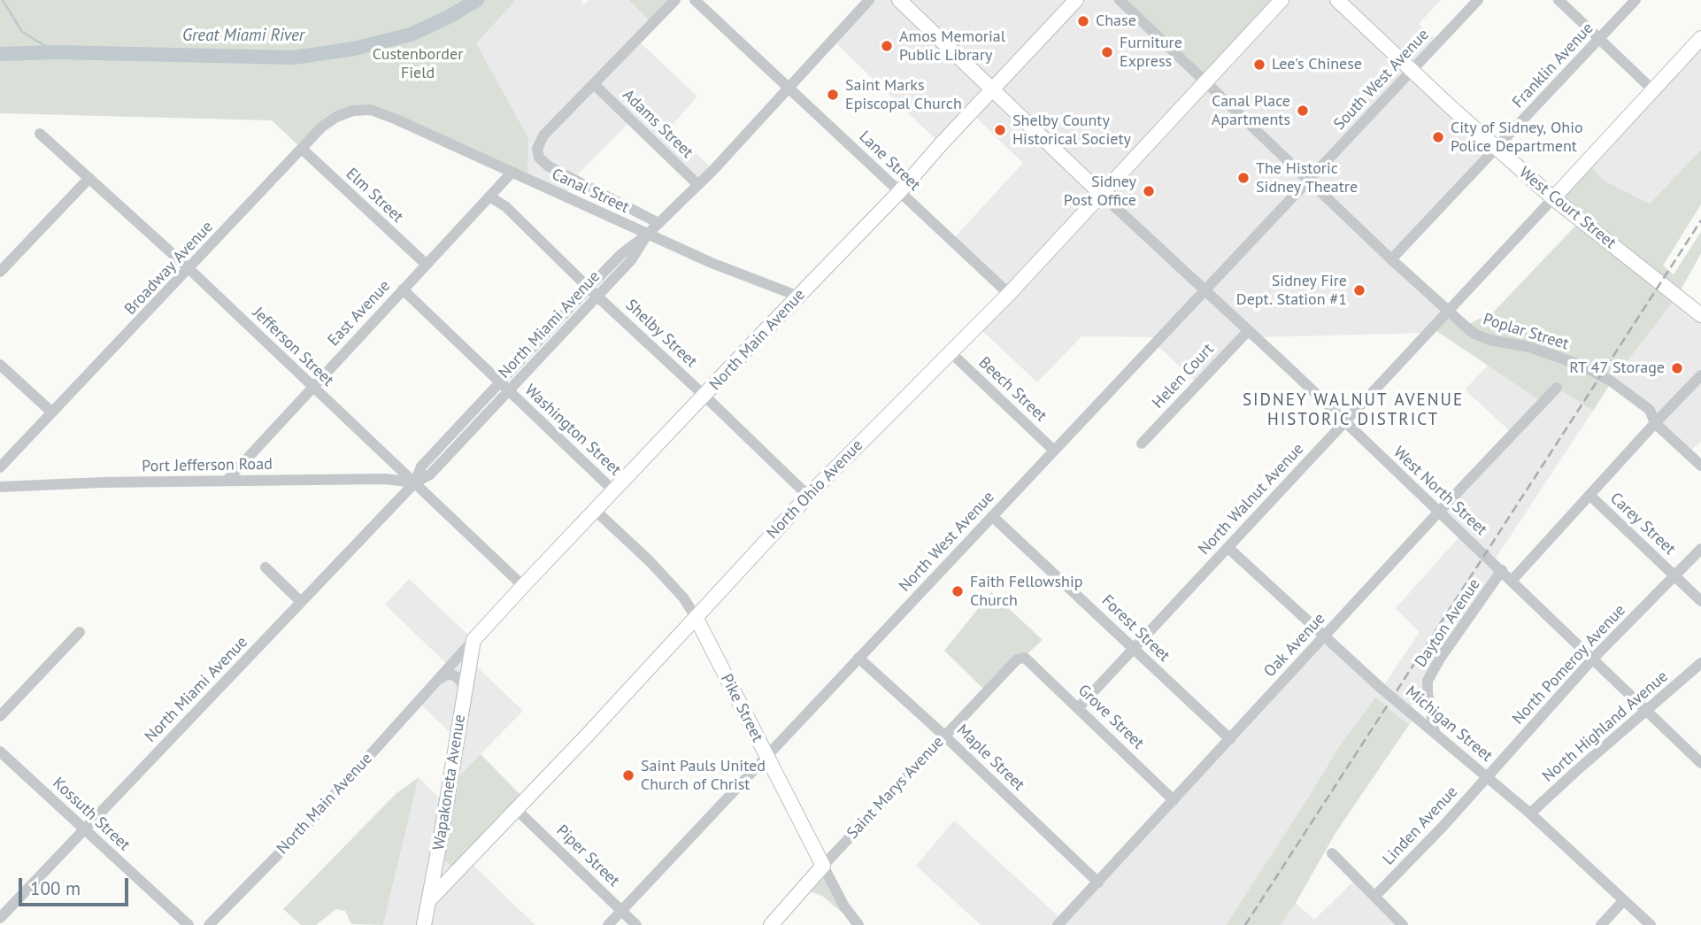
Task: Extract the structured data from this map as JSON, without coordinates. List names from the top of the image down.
{
  "streets": {
    "main road": [
      "West Court Street",
      "North Main Avenue",
      "North Ohio Avenue",
      "Pike Street",
      "Wapakoneta Avenue",
      "Saint Marys Avenue"
    ],
    "street": [
      "Franklin Avenue",
      "South West Avenue",
      "Adams Street",
      "Lane Street",
      "Canal Street",
      "Elm Street",
      "Broadway Avenue",
      "East Avenue",
      "North Miami Avenue",
      "Poplar Street",
      "Shelby Street",
      "Jefferson Street",
      "Helen Court",
      "Beech Street",
      "Washington Street",
      "Port Jefferson Road",
      "West North Street",
      "North Walnut Avenue",
      "Carey Street",
      "North West Avenue",
      "Dayton Avenue",
      "Forest Street",
      "Oak Avenue",
      "North Pomeroy Avenue",
      "Grove Street",
      "Michigan Street",
      "North Highland Avenue",
      "Maple Street",
      "Kossuth Street",
      "Linden Avenue",
      "Piper Street"
    ]
  },
  "crossings": [
    ["Franklin Avenue", "West Court Street"],
    ["Franklin Avenue", "Poplar Street"],
    ["South West Avenue", "West Court Street"],
    ["South West Avenue", "Poplar Street"],
    ["South West Avenue", "North West Avenue"],
    ["Adams Street", "North Miami Avenue"],
    ["Lane Street", "North Miami Avenue"],
    ["Lane Street", "North Main Avenue"],
    ["Lane Street", "North Ohio Avenue"],
    ["Canal Street", "Broadway Avenue"],
    ["Canal Street", "East Avenue"],
    ["Canal Street", "North Miami Avenue"],
    ["Canal Street", "North Main Avenue"],
    ["Elm Street", "Broadway Avenue"],
    ["Elm Street", "East Avenue"],
    ["West Court Street", "North Walnut Avenue"],
    ["Broadway Avenue", "Jefferson Street"],
    ["East Avenue", "Shelby Street"],
    ["East Avenue", "Jefferson Street"],
    ["East Avenue", "Washington Street"],
    ["East Avenue", "Port Jefferson Road"],
    ["North Miami Avenue", "Shelby Street"],
    ["North Miami Avenue", "Jefferson Street"],
    ["North Miami Avenue", "Washington Street"],
    ["North Miami Avenue", "Port Jefferson Road"],
    ["North Miami Avenue", "Kossuth Street"],
    ["Poplar Street", "North Ohio Avenue"],
    ["Poplar Street", "North Walnut Avenue"],
    ["Poplar Street", "North West Avenue"],
    ["Shelby Street", "North Main Avenue"],
    ["Shelby Street", "North Ohio Avenue"],
    ["North Main Avenue", "Jefferson Street"],
    ["North Main Avenue", "Washington Street"],
    ["North Main Avenue", "Wapakoneta Avenue"],
    ["Jefferson Street", "Port Jefferson Road"],
    ["Helen Court", "West North Street"],
    ["Beech Street", "North Ohio Avenue"],
    ["Beech Street", "North West Avenue"],
    ["North Ohio Avenue", "West North Street"],
    ["North Ohio Avenue", "Pike Street"],
    ["North Ohio Avenue", "Wapakoneta Avenue"],
    ["North Ohio Avenue", "Piper Street"],
    ["West North Street", "North Walnut Avenue"],
    ["West North Street", "North West Avenue"],
    ["West North Street", "Dayton Avenue"],
    ["West North Street", "Oak Avenue"],
    ["West North Street", "North Pomeroy Avenue"],
    ["West North Street", "North Highland Avenue"],
    ["North Walnut Avenue", "Forest Street"],
    ["North Walnut Avenue", "Grove Street"],
    ["North Walnut Avenue", "Michigan Street"],
    ["Carey Street", "North Pomeroy Avenue"],
    ["North West Avenue", "Forest Street"],
    ["North West Avenue", "Pike Street"],
    ["North West Avenue", "Maple Street"],
    ["North West Avenue", "Piper Street"],
    ["Dayton Avenue", "Michigan Street"],
    ["Forest Street", "Oak Avenue"],
    ["Oak Avenue", "Grove Street"],
    ["Oak Avenue", "Michigan Street"],
    ["Oak Avenue", "Maple Street"],
    ["North Pomeroy Avenue", "Michigan Street"],
    ["North Pomeroy Avenue", "Linden Avenue"],
    ["Pike Street", "Saint Marys Avenue"],
    ["Grove Street", "Saint Marys Avenue"],
    ["Michigan Street", "North Highland Avenue"],
    ["Michigan Street", "Linden Avenue"],
    ["Maple Street", "Saint Marys Avenue"]
  ],
  "districts": ["SIDNEY WALNUT AVENUE HISTORIC DISTRICT"],
  "water": ["Great Miami River"],
  "parks": ["Custenborder Field"],
  "places": [
    "Chase",
    "Amos Memorial Public Library",
    "Furniture Express",
    "Lee's Chinese",
    "Saint Marks Episcopal Church",
    "Canal Place Apartments",
    "Shelby County Historical Society",
    "City of Sidney, Ohio Police Department",
    "The Historic Sidney Theatre",
    "Sidney Post Office",
    "Sidney Fire Dept. Station #1",
    "RT 47 Storage",
    "Faith Fellowship Church",
    "Saint Pauls United Church of Christ"
  ],
  "scale_bar": "100 m"
}
